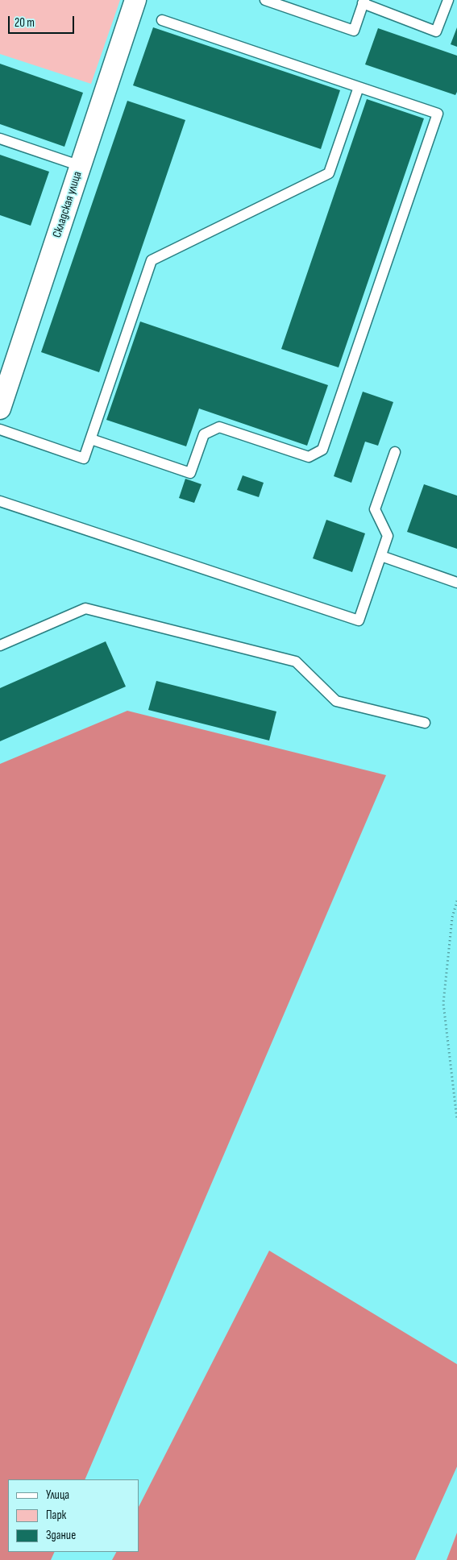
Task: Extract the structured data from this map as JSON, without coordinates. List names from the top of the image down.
{
  "streets": {
    "street": ["Складская улица"]
  },
  "legend": ["Улица", "Парк", "Здание"],
  "scale_bar": "20 m"
}
